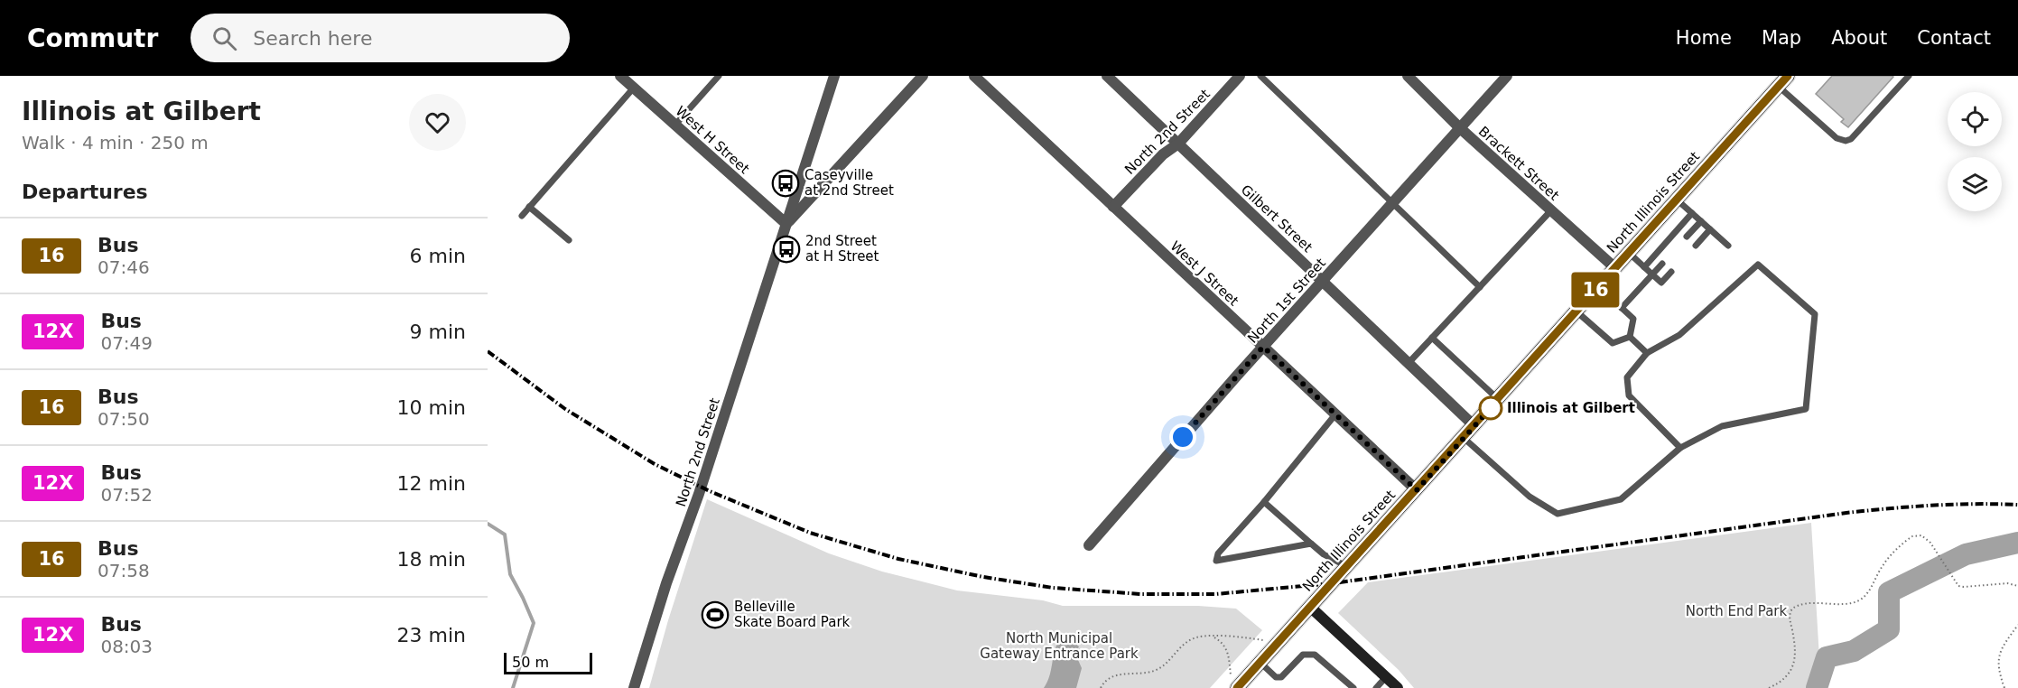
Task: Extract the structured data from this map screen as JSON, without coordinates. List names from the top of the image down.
{
  "streets": {
    "main road": ["North Illinois Street"],
    "street": [
      "North 2nd Street",
      "West H Street",
      "Brackett Street",
      "Gilbert Street",
      "West J Street",
      "North 1st Street"
    ]
  },
  "crossings": [
    ["North 2nd Street", "West H Street"],
    ["North 2nd Street", "Gilbert Street"],
    ["North 2nd Street", "West J Street"],
    ["Brackett Street", "North Illinois Street"],
    ["Brackett Street", "North 1st Street"],
    ["North Illinois Street", "Gilbert Street"],
    ["North Illinois Street", "West J Street"],
    ["Gilbert Street", "North 1st Street"],
    ["West J Street", "North 1st Street"]
  ],
  "parks": ["North End Park", "North Municipal Gateway Entrance Park"],
  "places": {
    "bus stop": ["Caseyville at 2nd Street", "2nd Street at H Street"],
    "other": ["Illinois at Gilbert"],
    "sports": ["Belleville Skate Board Park"]
  },
  "lines": ["bus line 16"],
  "scale_bar": "50 m",
  "page": {
    "header": "Commutr",
    "search": "Search here",
    "nav": [
      "Home",
      "Map",
      "About",
      "Contact"
    ],
    "heading": [
      ["Illinois at Gilbert", "Walk · 4 min · 250 m"],
      "Departures"
    ],
    "on_map": "16",
    "list": [
      {
        "mark": "16",
        "name": "Bus",
        "note": "07:46",
        "value": "6 min"
      },
      {
        "mark": "12X",
        "name": "Bus",
        "note": "07:49",
        "value": "9 min"
      },
      {
        "mark": "16",
        "name": "Bus",
        "note": "07:50",
        "value": "10 min"
      },
      {
        "mark": "12X",
        "name": "Bus",
        "note": "07:52",
        "value": "12 min"
      },
      {
        "mark": "16",
        "name": "Bus",
        "note": "07:58",
        "value": "18 min"
      },
      {
        "mark": "12X",
        "name": "Bus",
        "note": "08:03",
        "value": "23 min"
      }
    ],
    "scale": "50 m"
  }
}
